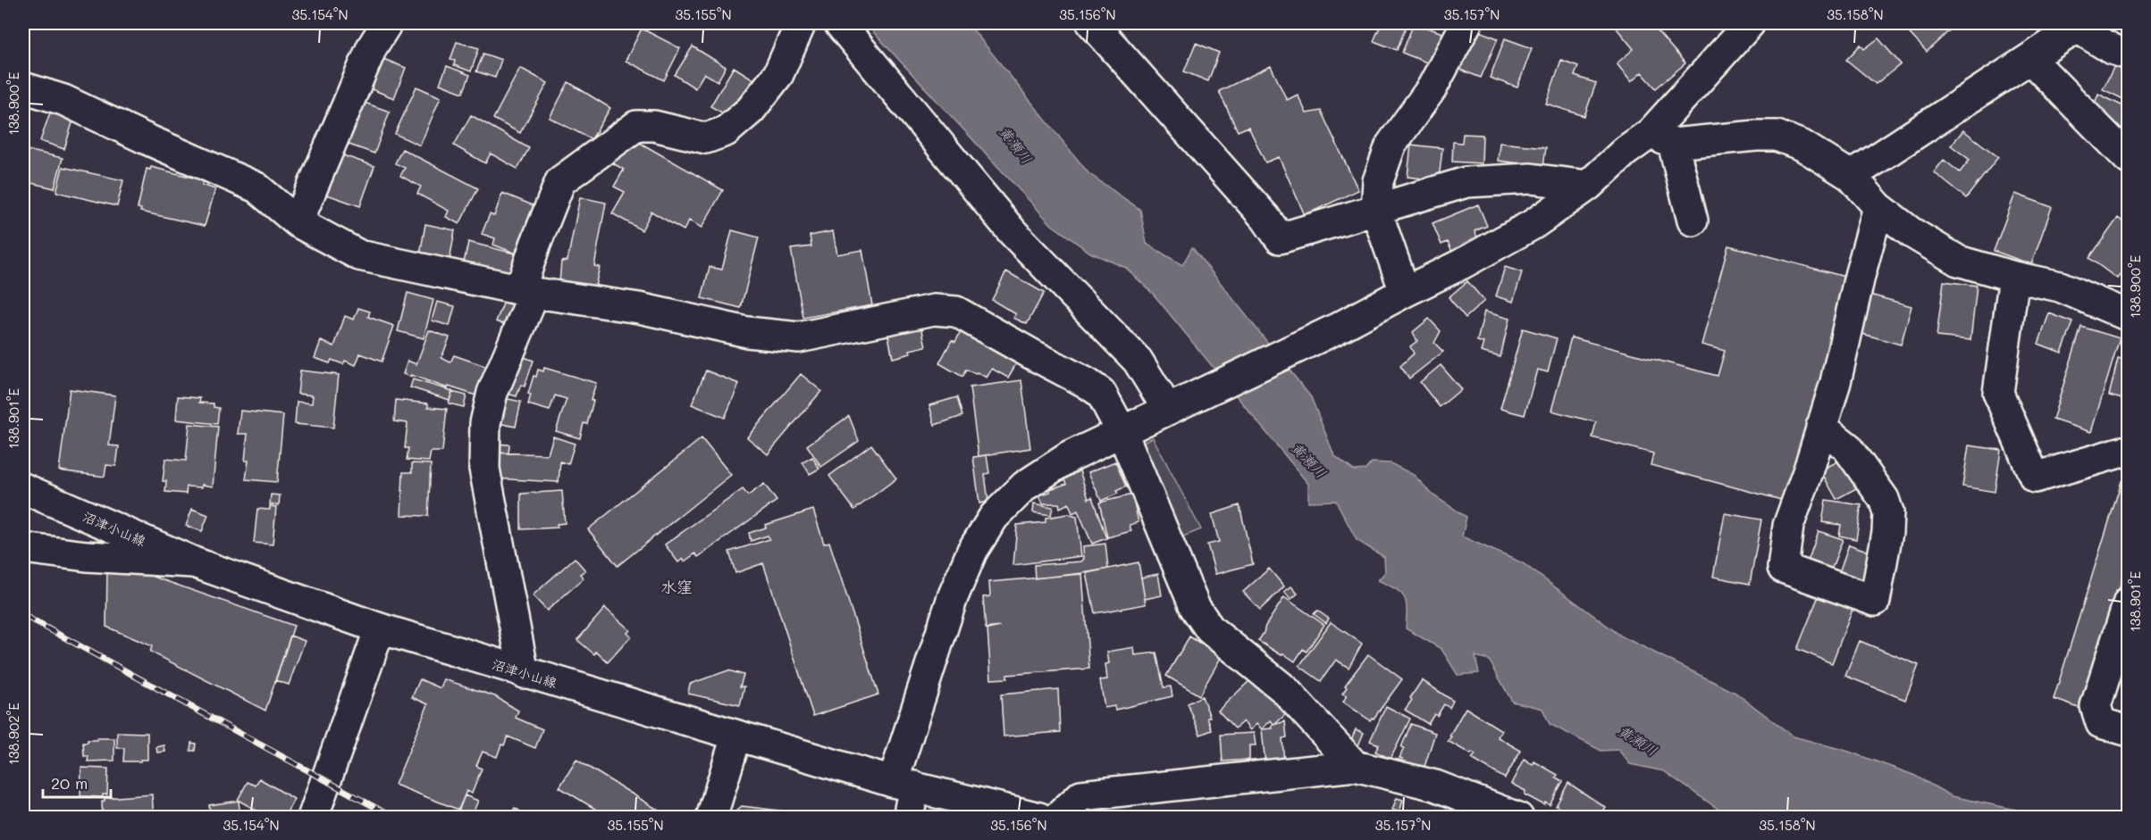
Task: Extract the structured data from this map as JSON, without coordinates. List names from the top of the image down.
{
  "streets": {
    "street": ["沼津小山線"]
  },
  "districts": ["水窪"],
  "water": ["黄瀬川"],
  "scale_bar": "20 m",
  "coordinates": [
    "35.154°N",
    "35.155°N",
    "35.156°N",
    "35.157°N",
    "35.158°N",
    "138.900°E",
    "138.901°E",
    "138.902°E"
  ]
}
